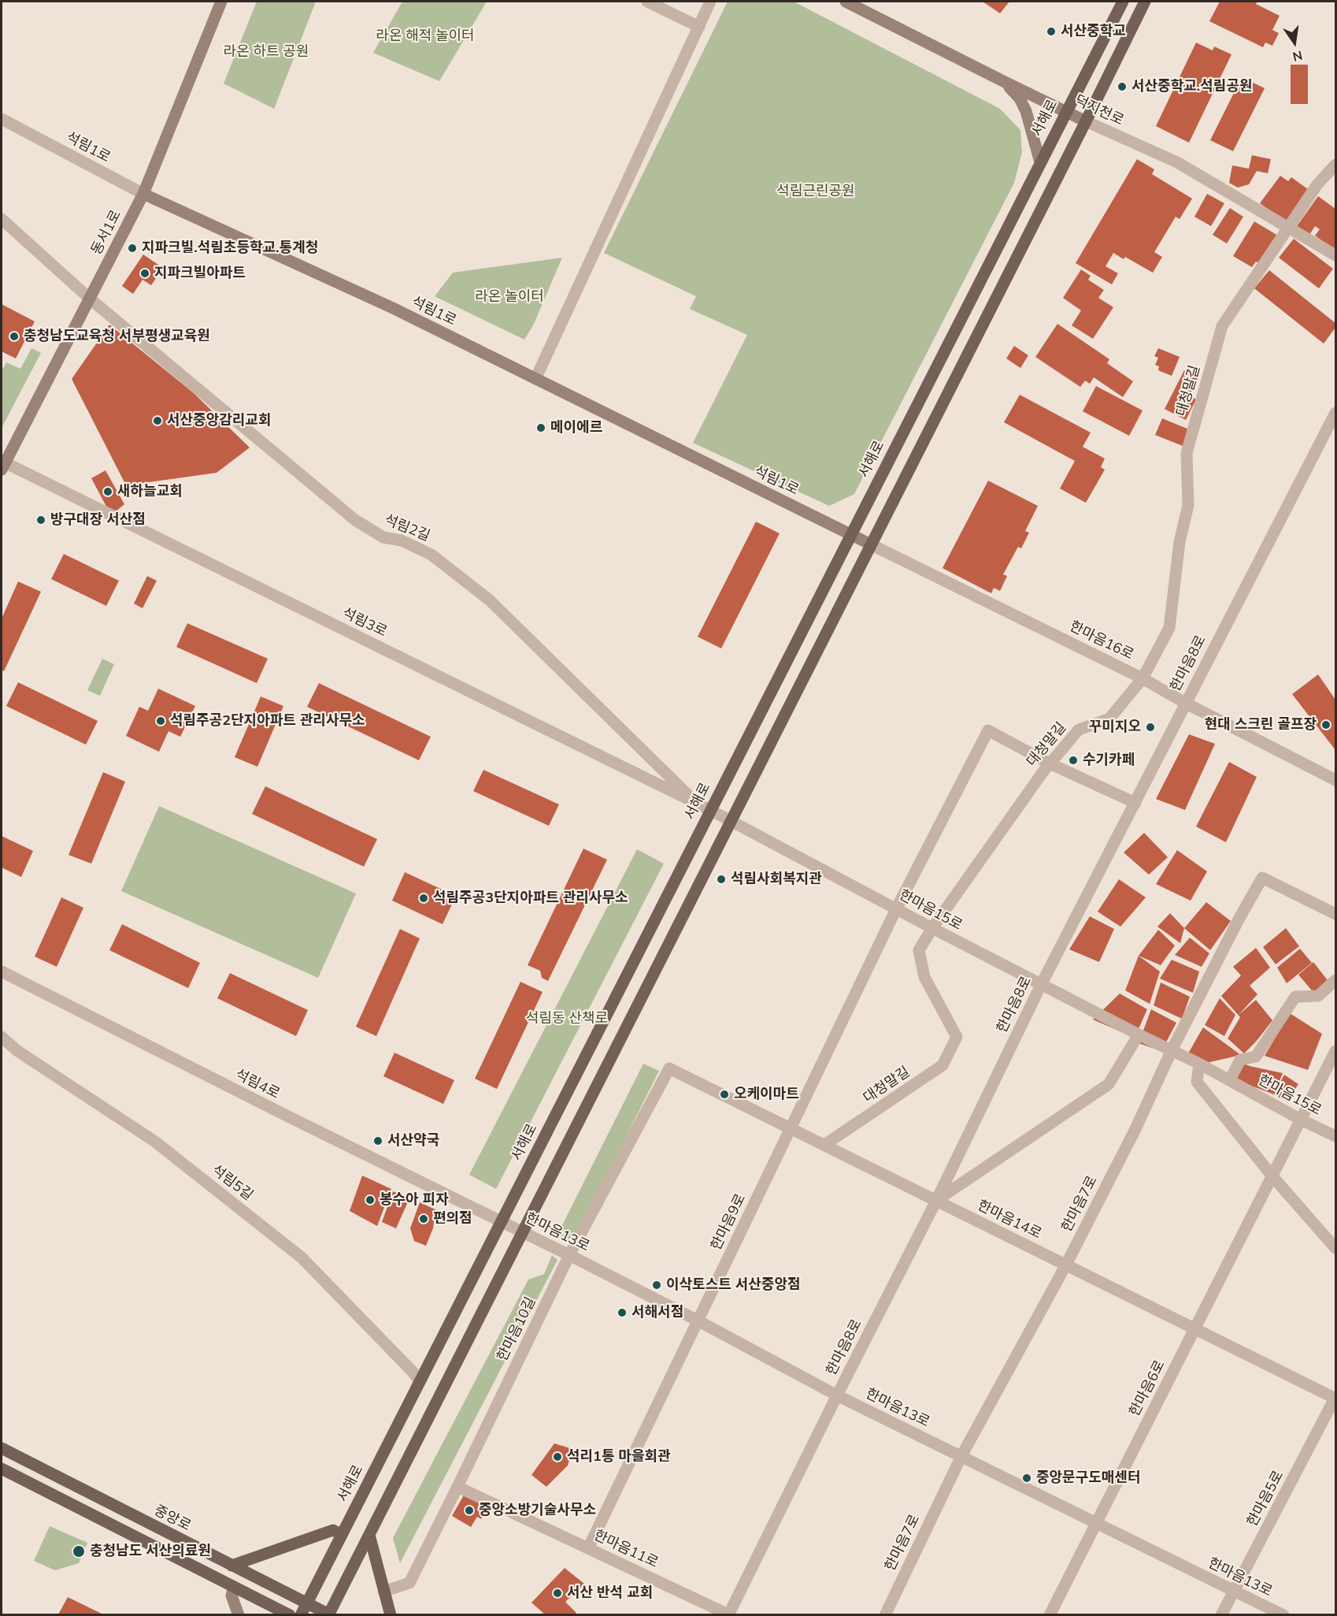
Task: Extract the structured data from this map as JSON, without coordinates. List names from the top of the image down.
{
  "streets": {
    "main road": ["서해로", "중앙로"],
    "street": [
      "덕지천로",
      "석림1로",
      "동서1로",
      "대청말길",
      "석림2길",
      "석림3로",
      "한마음16로",
      "한마음8로",
      "한마음15로",
      "석림4로",
      "석림5길",
      "한마음7로",
      "한마음14로",
      "한마음9로",
      "한마음13로",
      "한마음10길",
      "한마음6로",
      "한마음5로",
      "한마음11로"
    ]
  },
  "crossings": [
    ["덕지천로", "서해로"],
    ["덕지천로", "대청말길"],
    ["서해로", "석림1로"],
    ["서해로", "석림3로"],
    ["서해로", "한마음16로"],
    ["서해로", "한마음15로"],
    ["서해로", "석림4로"],
    ["서해로", "석림5길"],
    ["서해로", "한마음13로"],
    ["서해로", "중앙로"],
    ["석림1로", "동서1로"],
    ["석림1로", "한마음16로"],
    ["동서1로", "석림2길"],
    ["동서1로", "석림3로"],
    ["대청말길", "한마음16로"],
    ["대청말길", "한마음15로"],
    ["대청말길", "한마음14로"],
    ["대청말길", "한마음9로"],
    ["석림2길", "석림3로"],
    ["석림3로", "한마음15로"],
    ["한마음16로", "한마음8로"],
    ["한마음8로", "한마음15로"],
    ["한마음8로", "한마음14로"],
    ["한마음8로", "한마음13로"],
    ["한마음8로", "한마음11로"],
    ["한마음15로", "한마음7로"],
    ["한마음15로", "한마음9로"],
    ["한마음15로", "한마음6로"],
    ["석림4로", "한마음13로"],
    ["한마음7로", "한마음14로"],
    ["한마음7로", "한마음13로"],
    ["한마음14로", "한마음9로"],
    ["한마음14로", "한마음10길"],
    ["한마음14로", "한마음6로"],
    ["한마음14로", "한마음5로"],
    ["한마음9로", "한마음13로"],
    ["한마음9로", "한마음11로"],
    ["한마음13로", "한마음10길"],
    ["한마음13로", "한마음6로"],
    ["한마음13로", "한마음5로"],
    ["한마음10길", "한마음11로"]
  ],
  "parks": [
    "라온 해적 놀이터",
    "라온 하트 공원",
    "석림근린공원",
    "라온 놀이터",
    "석림동 산책로"
  ],
  "places": [
    "서산중학교",
    "서산중학교.석림공원",
    "지파크빌.석림초등학교.통계청",
    "지파크빌아파트",
    "충청남도교육청 서부평생교육원",
    "서산중앙감리교회",
    "메이에르",
    "새하늘교회",
    "방구대장 서산점",
    "석림주공2단지아파트 관리사무소",
    "현대 스크린 골프장",
    "꾸미지오",
    "수기카페",
    "석림사회복지관",
    "석림주공3단지아파트 관리사무소",
    "오케이마트",
    "서산약국",
    "봉수아 피자",
    "편의점",
    "이삭토스트 서산중앙점",
    "서해서점",
    "석리1통 마을회관",
    "중앙문구도매센터",
    "중앙소방기술사무소",
    "충청남도 서산의료원",
    "서산 반석 교회"
  ],
  "north": "bottom"
}
